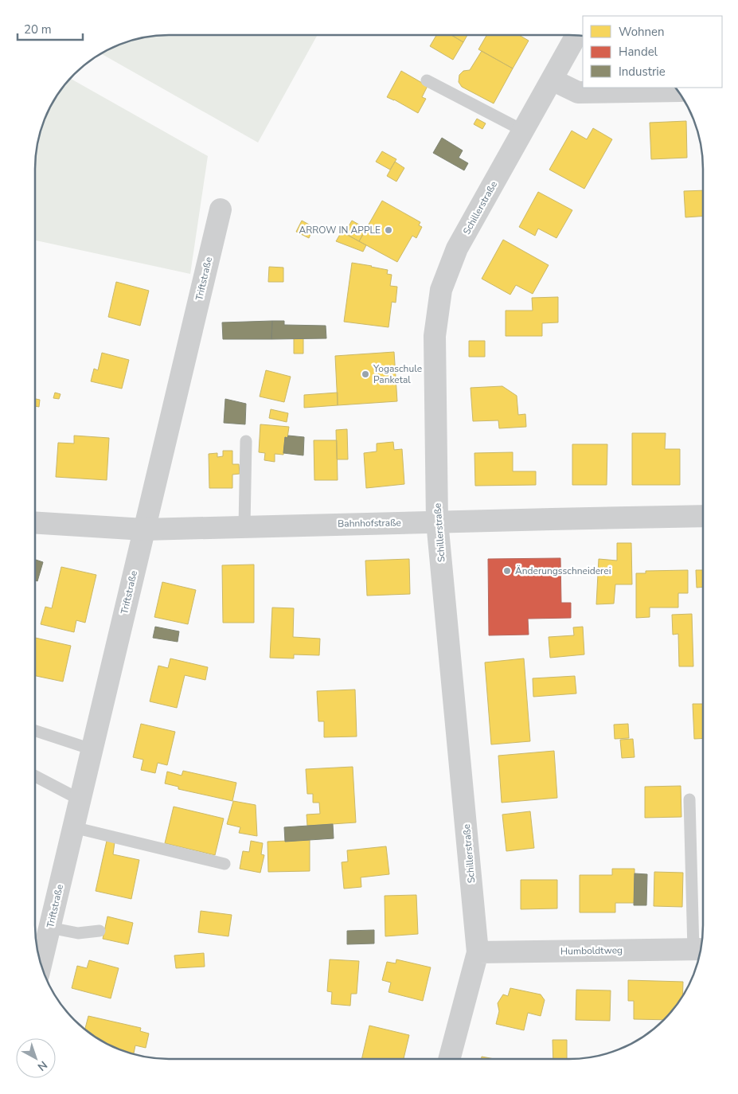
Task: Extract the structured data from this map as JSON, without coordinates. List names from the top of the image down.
{
  "streets": {
    "street": [
      "Schillerstraße",
      "Triftstraße",
      "Bahnhofstraße",
      "Humboldtweg"
    ]
  },
  "crossings": [
    ["Schillerstraße", "Bahnhofstraße"],
    ["Schillerstraße", "Humboldtweg"],
    ["Triftstraße", "Bahnhofstraße"]
  ],
  "places": ["ARROW IN APPLE", "Yogaschule Panketal", "Änderungsschneiderei"],
  "legend": ["Wohnen", "Handel", "Industrie"],
  "scale_bar": "20 m",
  "north": "bottom right"
}
